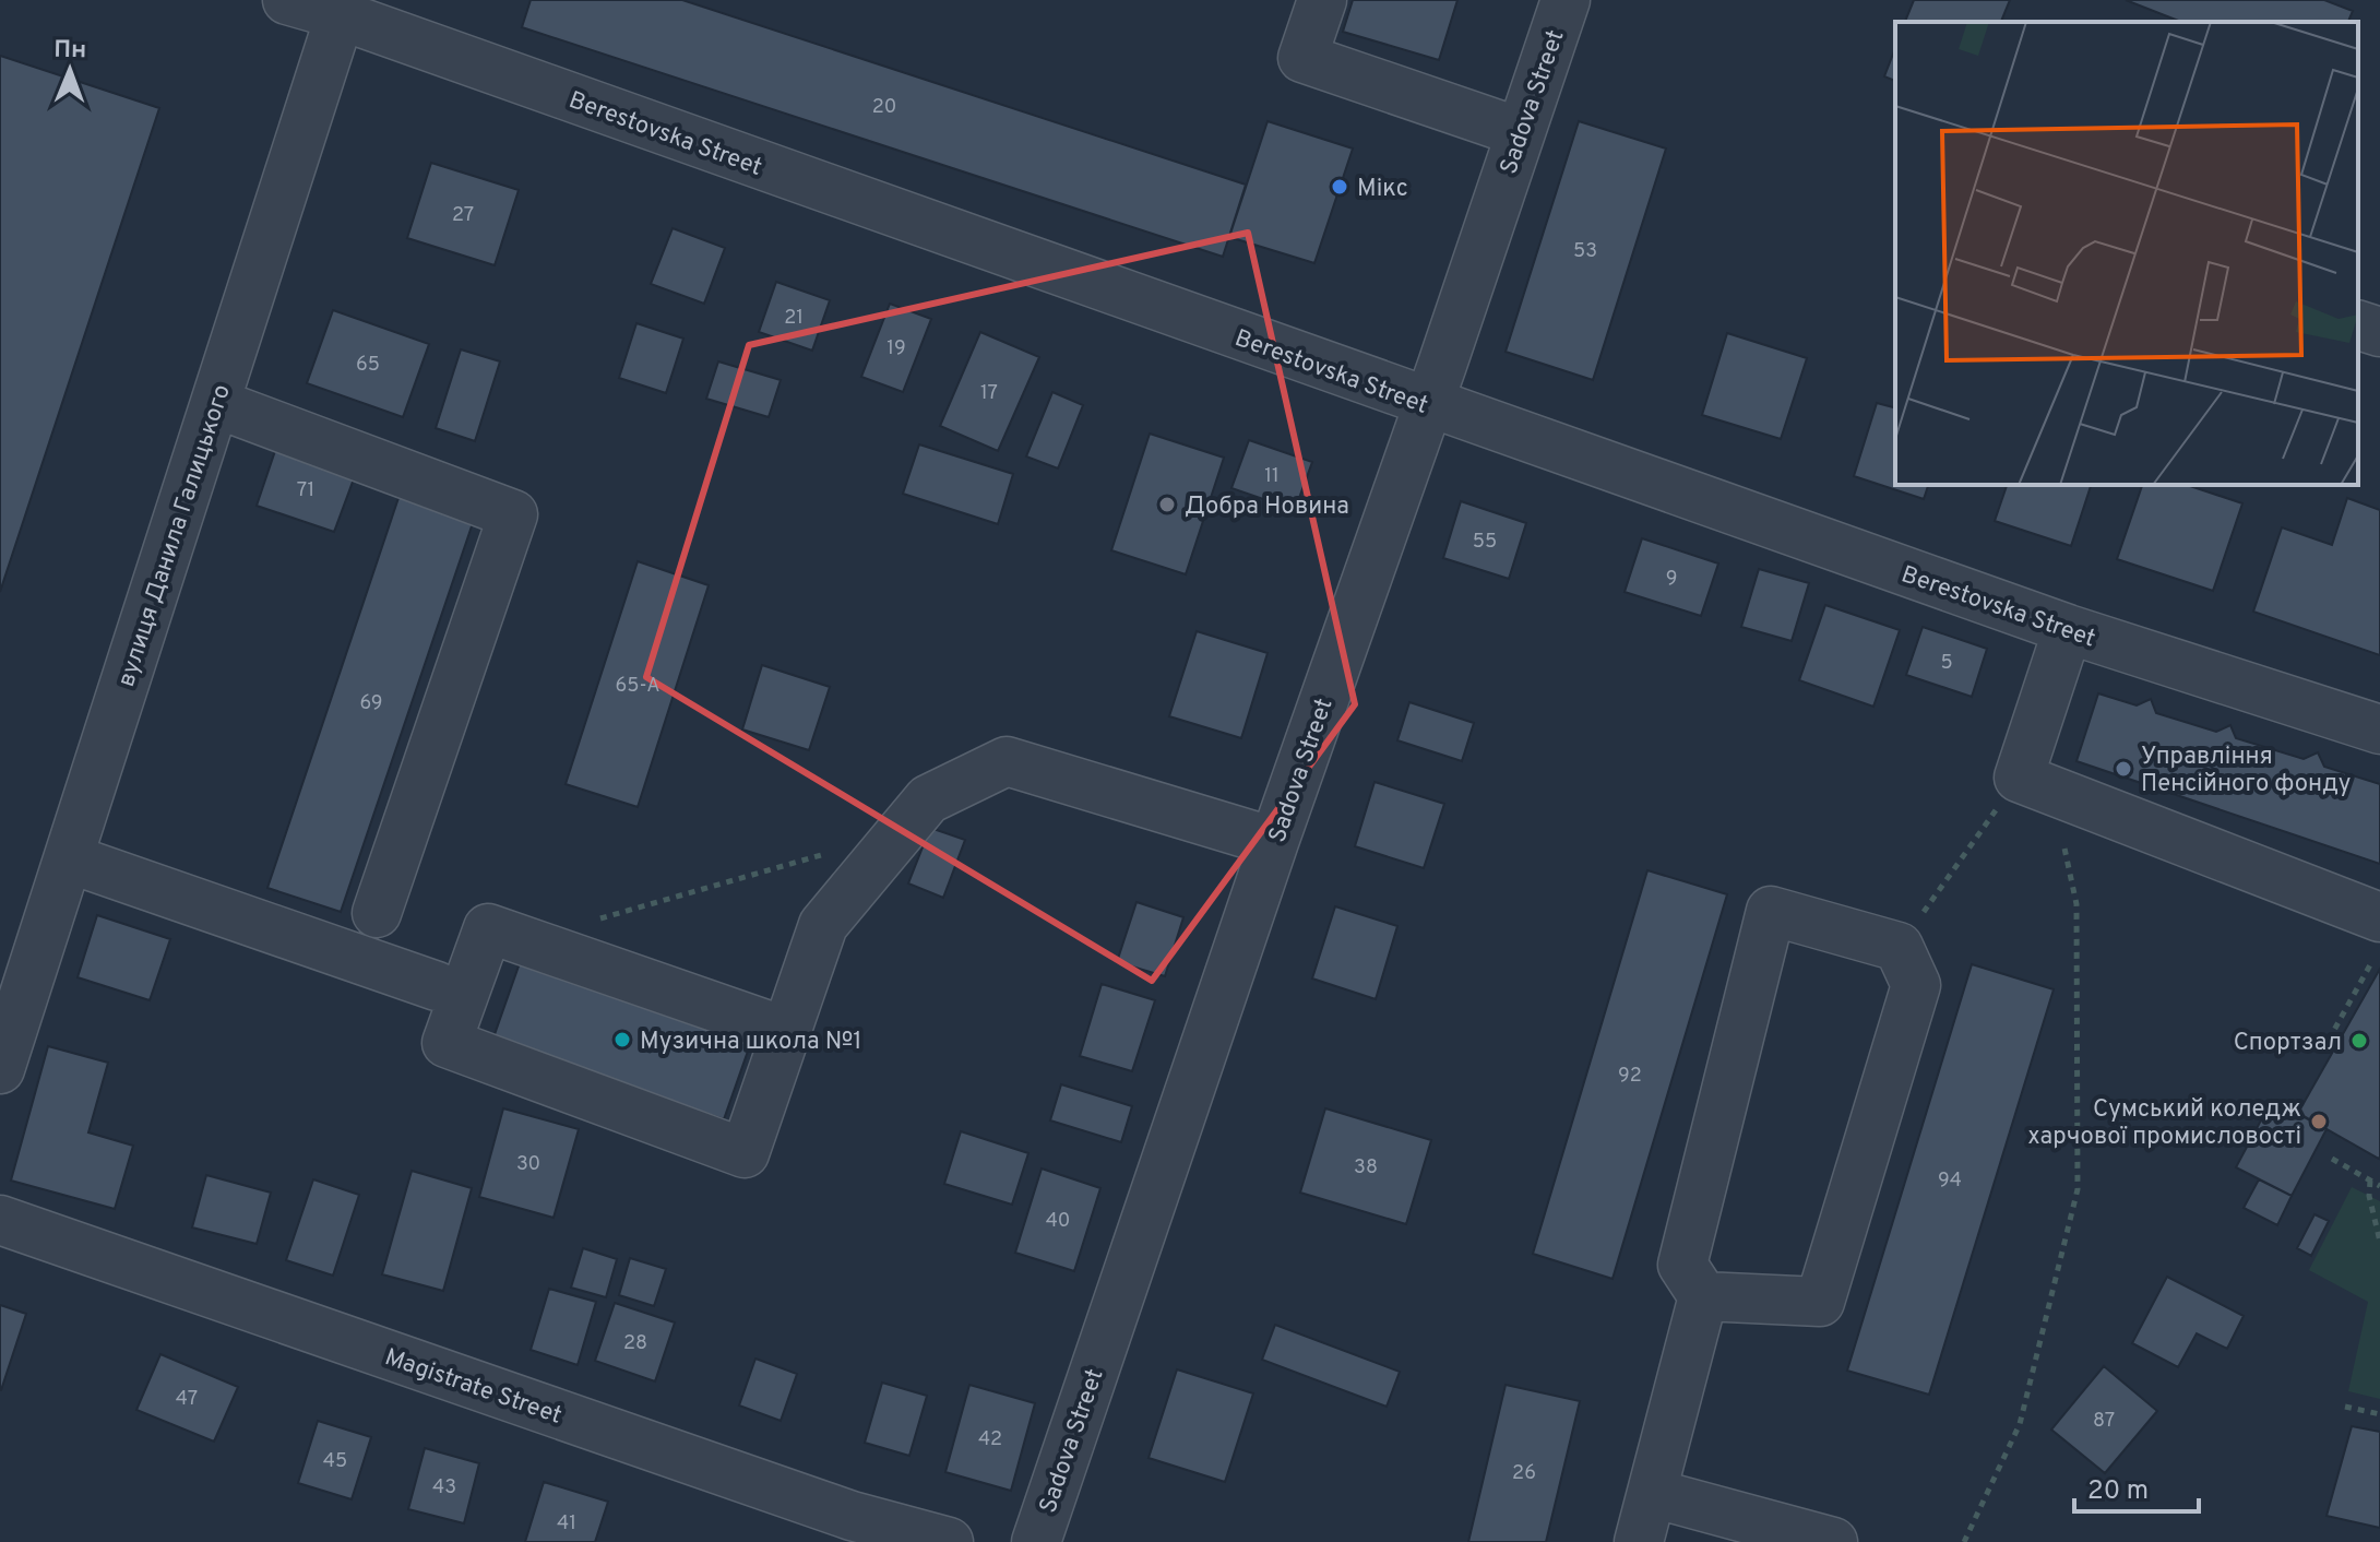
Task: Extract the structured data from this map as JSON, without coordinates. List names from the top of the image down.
{
  "streets": {
    "street": [
      "Sadova Street",
      "Berestovska Street",
      "вулиця Данила Галицького",
      "Magistrate Street"
    ]
  },
  "crossings": [
    ["Sadova Street", "Berestovska Street"],
    ["Berestovska Street", "вулиця Данила Галицького"]
  ],
  "places": [
    "Мікс",
    "Добра Новина",
    "Управління Пенсійного фонду",
    "Музична школа №1",
    "Спортзал",
    "Сумський коледж харчової промисловості"
  ],
  "house_numbers": [
    "20",
    "27",
    "53",
    "21",
    "19",
    "65",
    "17",
    "11",
    "71",
    "55",
    "9",
    "5",
    "65-А",
    "69",
    "92",
    "30",
    "38",
    "94",
    "40",
    "28",
    "47",
    "87",
    "42",
    "45",
    "26",
    "43",
    "41"
  ],
  "scale_bar": "20 m",
  "north": "top"
}
